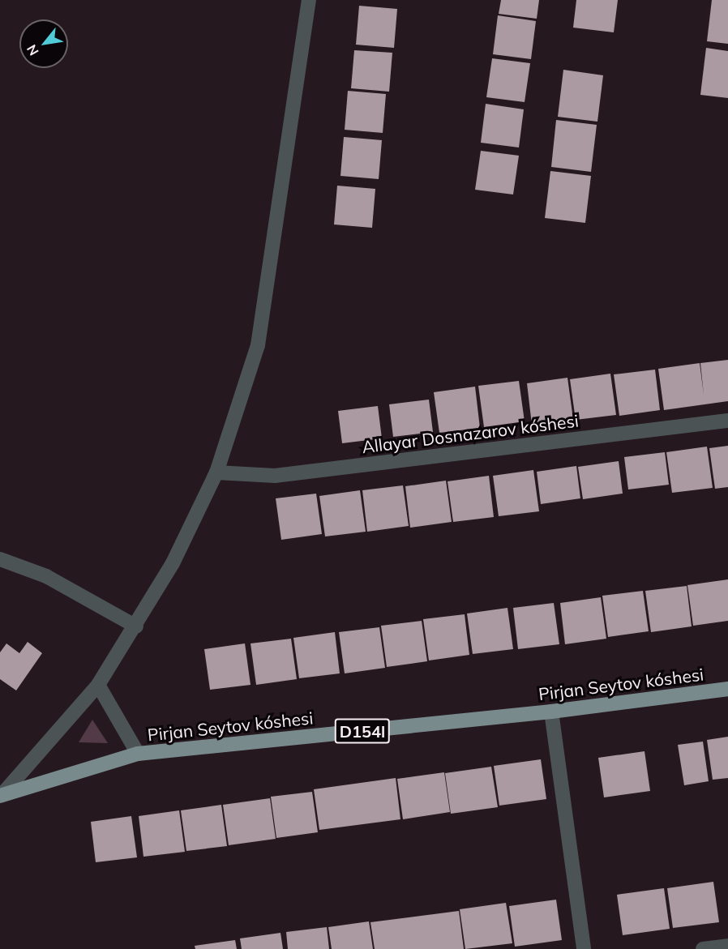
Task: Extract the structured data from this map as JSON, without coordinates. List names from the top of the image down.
{
  "streets": {
    "main road": ["Pirjan Seytov kóshesi", "D154l"],
    "street": ["Allayar Dosnazarov kóshesi"]
  },
  "north": "bottom left"
}
